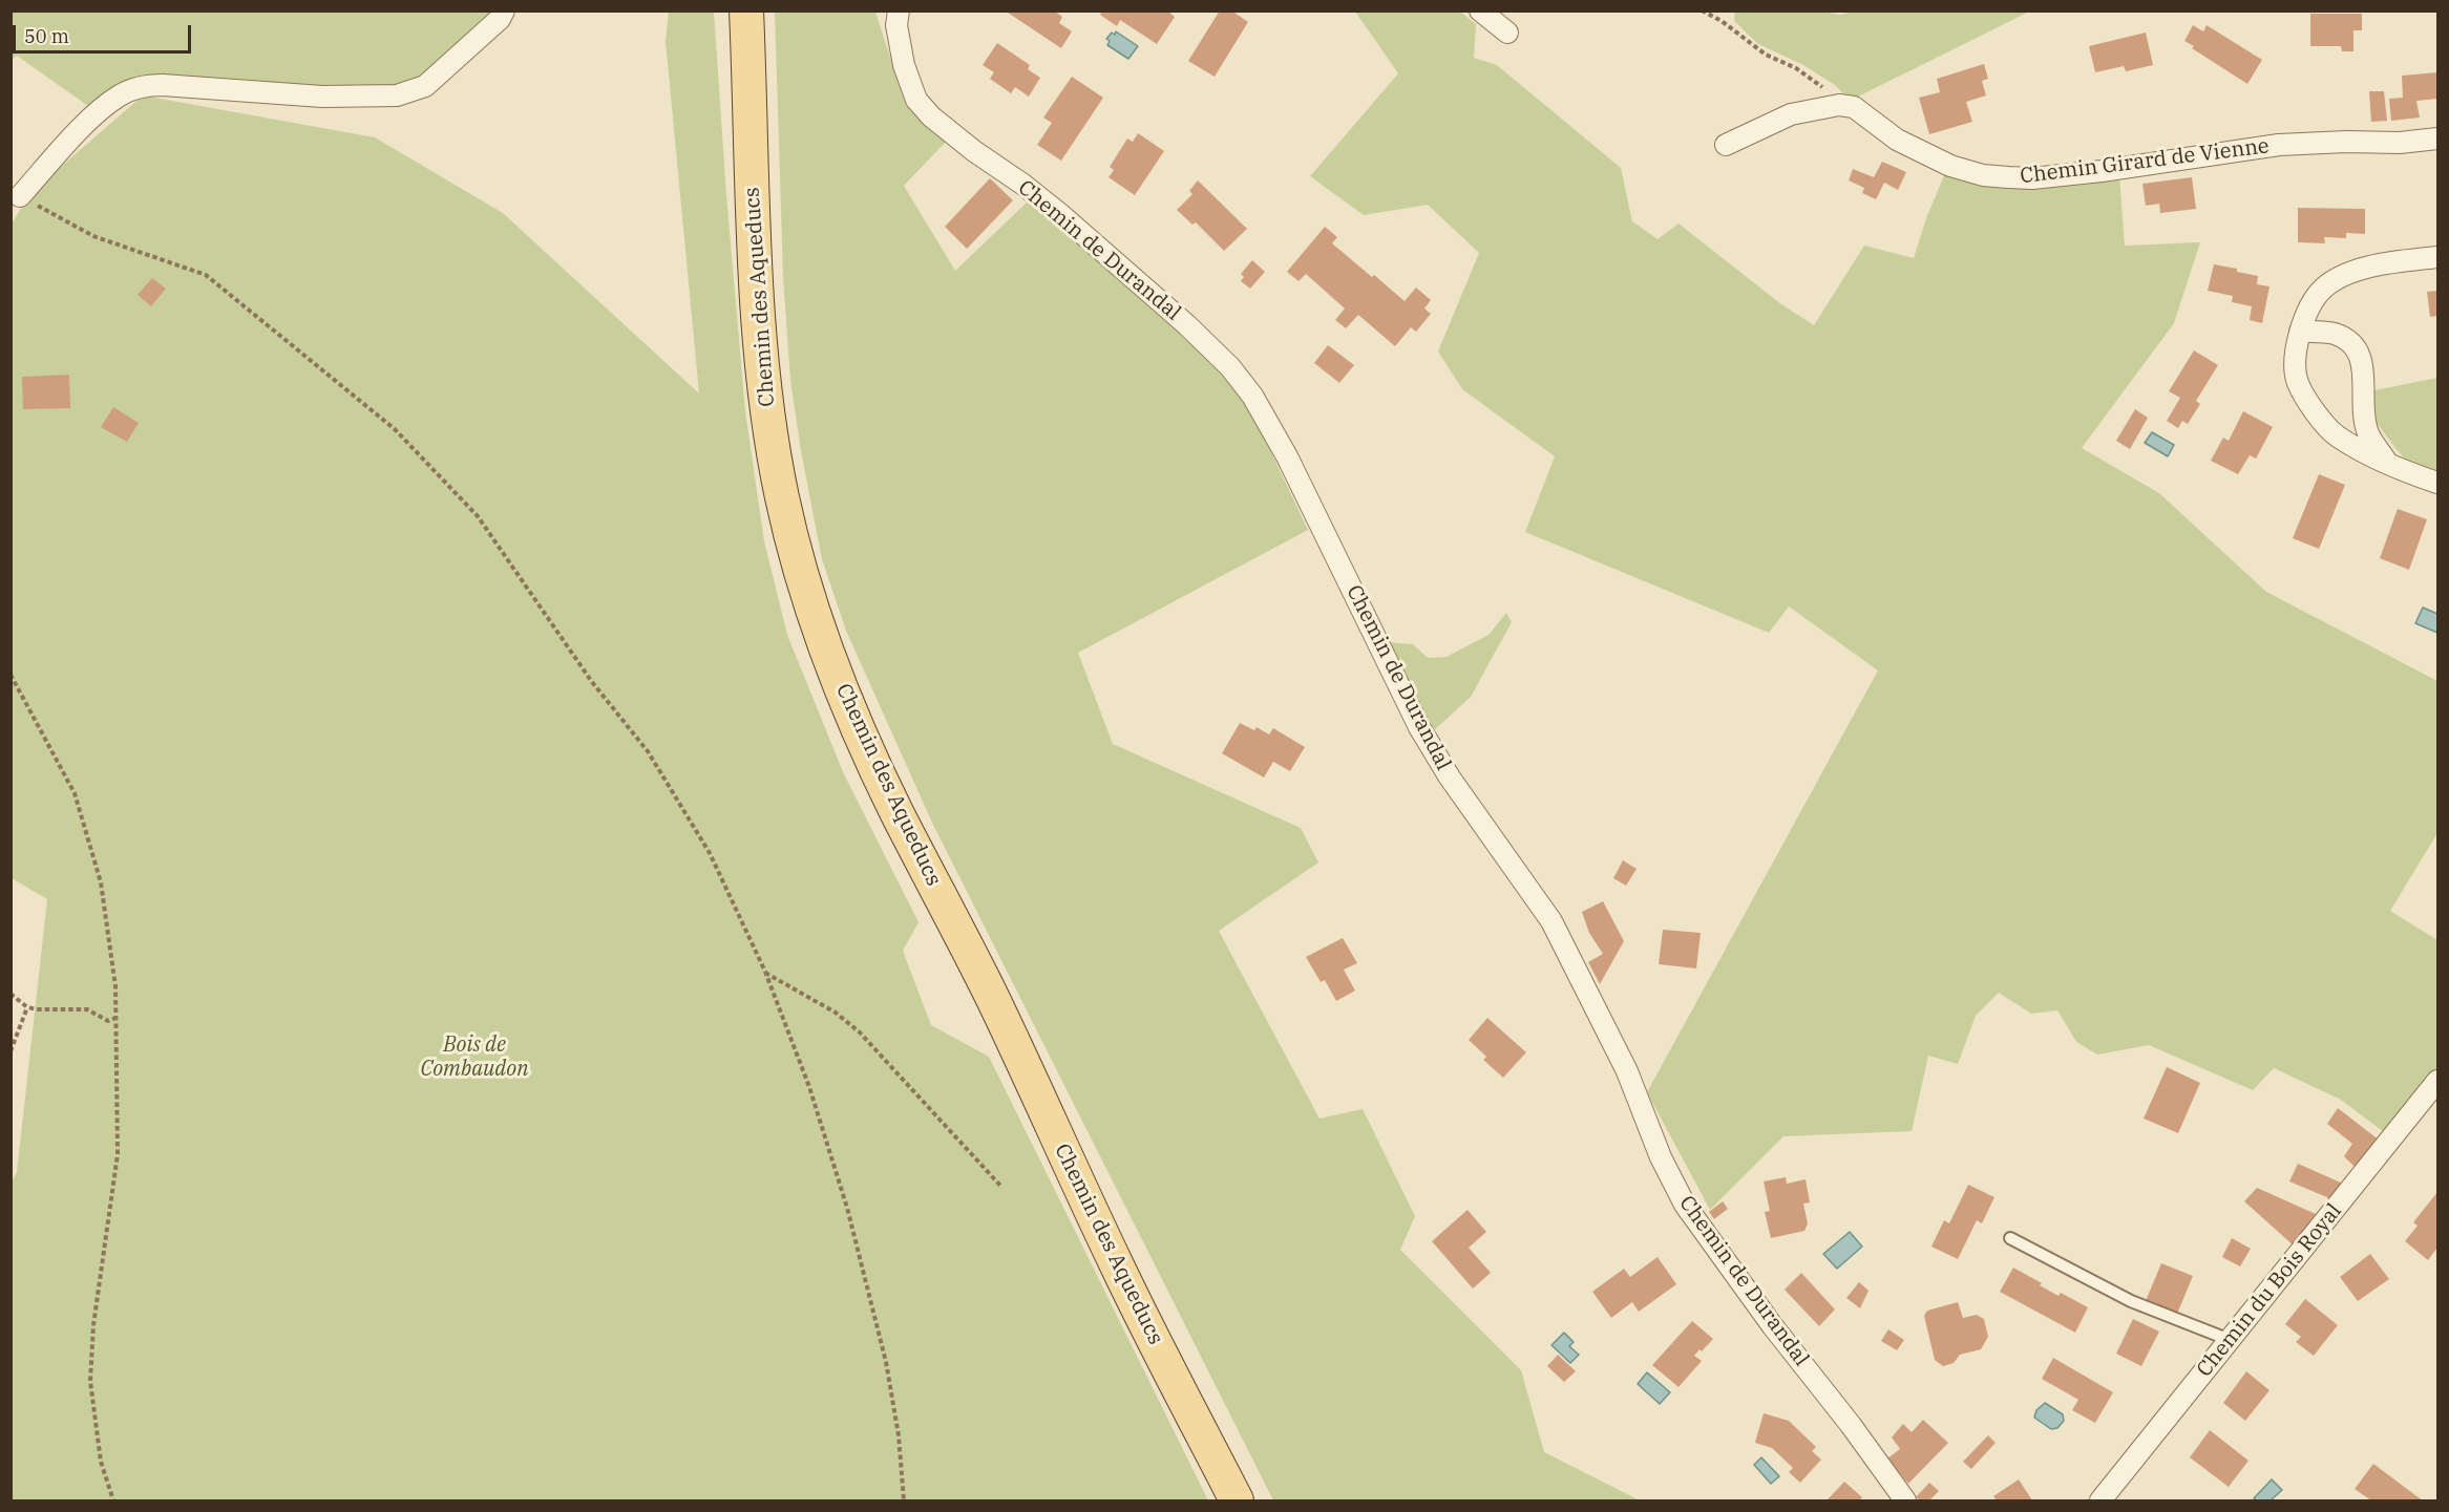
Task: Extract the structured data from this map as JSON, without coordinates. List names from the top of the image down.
{
  "streets": {
    "main road": ["Chemin des Aqueducs"],
    "street": ["Chemin Girard de Vienne", "Chemin de Durandal", "Chemin du Bois Royal"]
  },
  "parks": ["Bois de Combaudon"],
  "scale_bar": "50 m"
}
